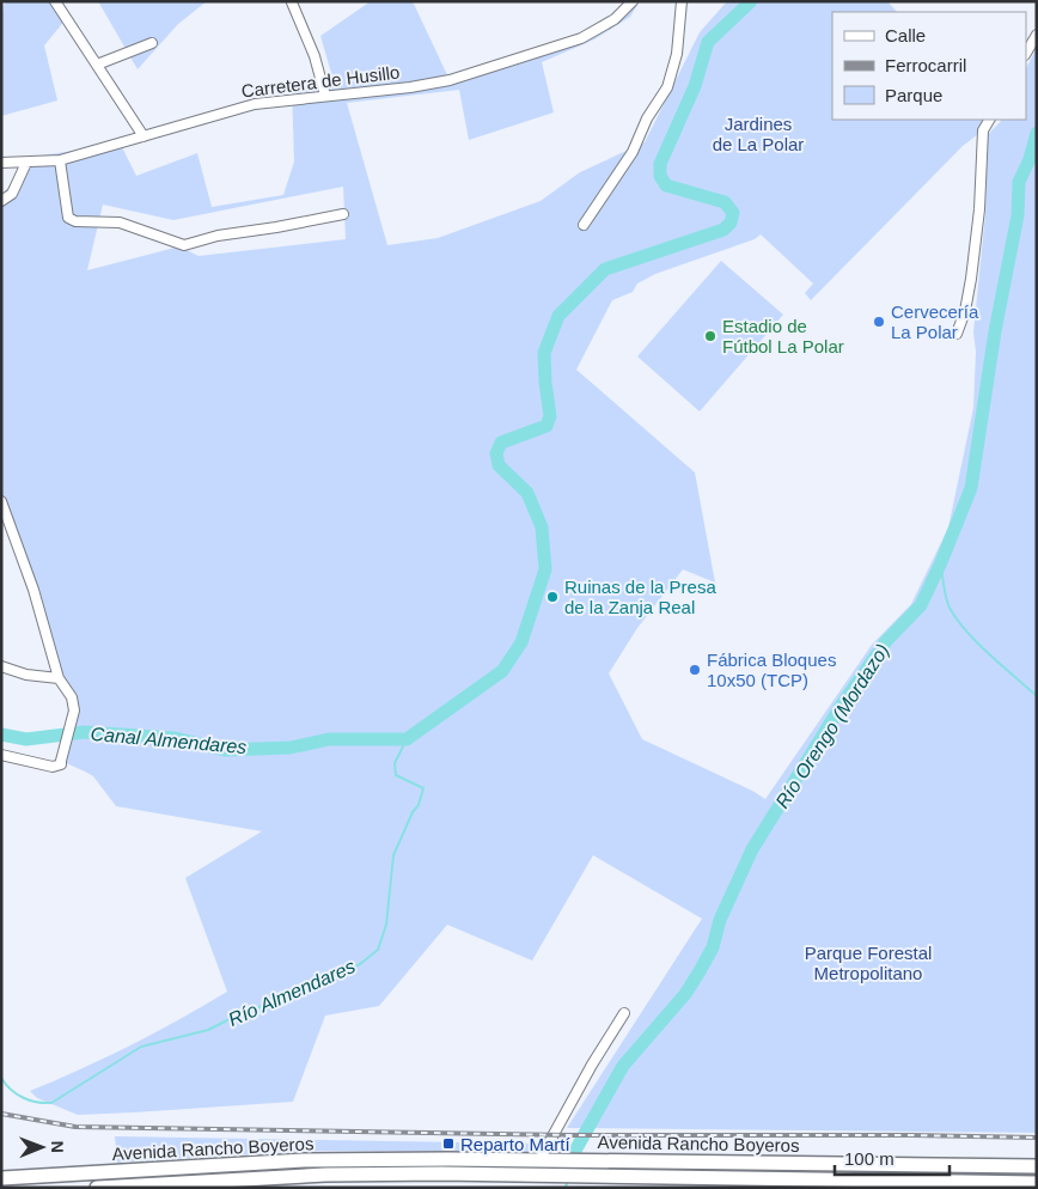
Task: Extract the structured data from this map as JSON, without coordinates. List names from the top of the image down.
{
  "streets": {
    "highway": ["Avenida Rancho Boyeros"],
    "street": ["Carretera de Husillo"]
  },
  "water": ["Río Orengo (Mordazo)", "Canal Almendares", "Río Almendares"],
  "parks": ["Jardines de La Polar", "Parque Forestal Metropolitano"],
  "places": {
    "other": [
      "Cervecería La Polar",
      "Estadio de Fútbol La Polar",
      "Ruinas de la Presa de la Zanja Real",
      "Fábrica Bloques 10x50 (TCP)"
    ],
    "transit": ["Reparto Martí"]
  },
  "legend": ["Calle", "Ferrocarril", "Parque"],
  "scale_bar": "100 m",
  "north": "right"
}
